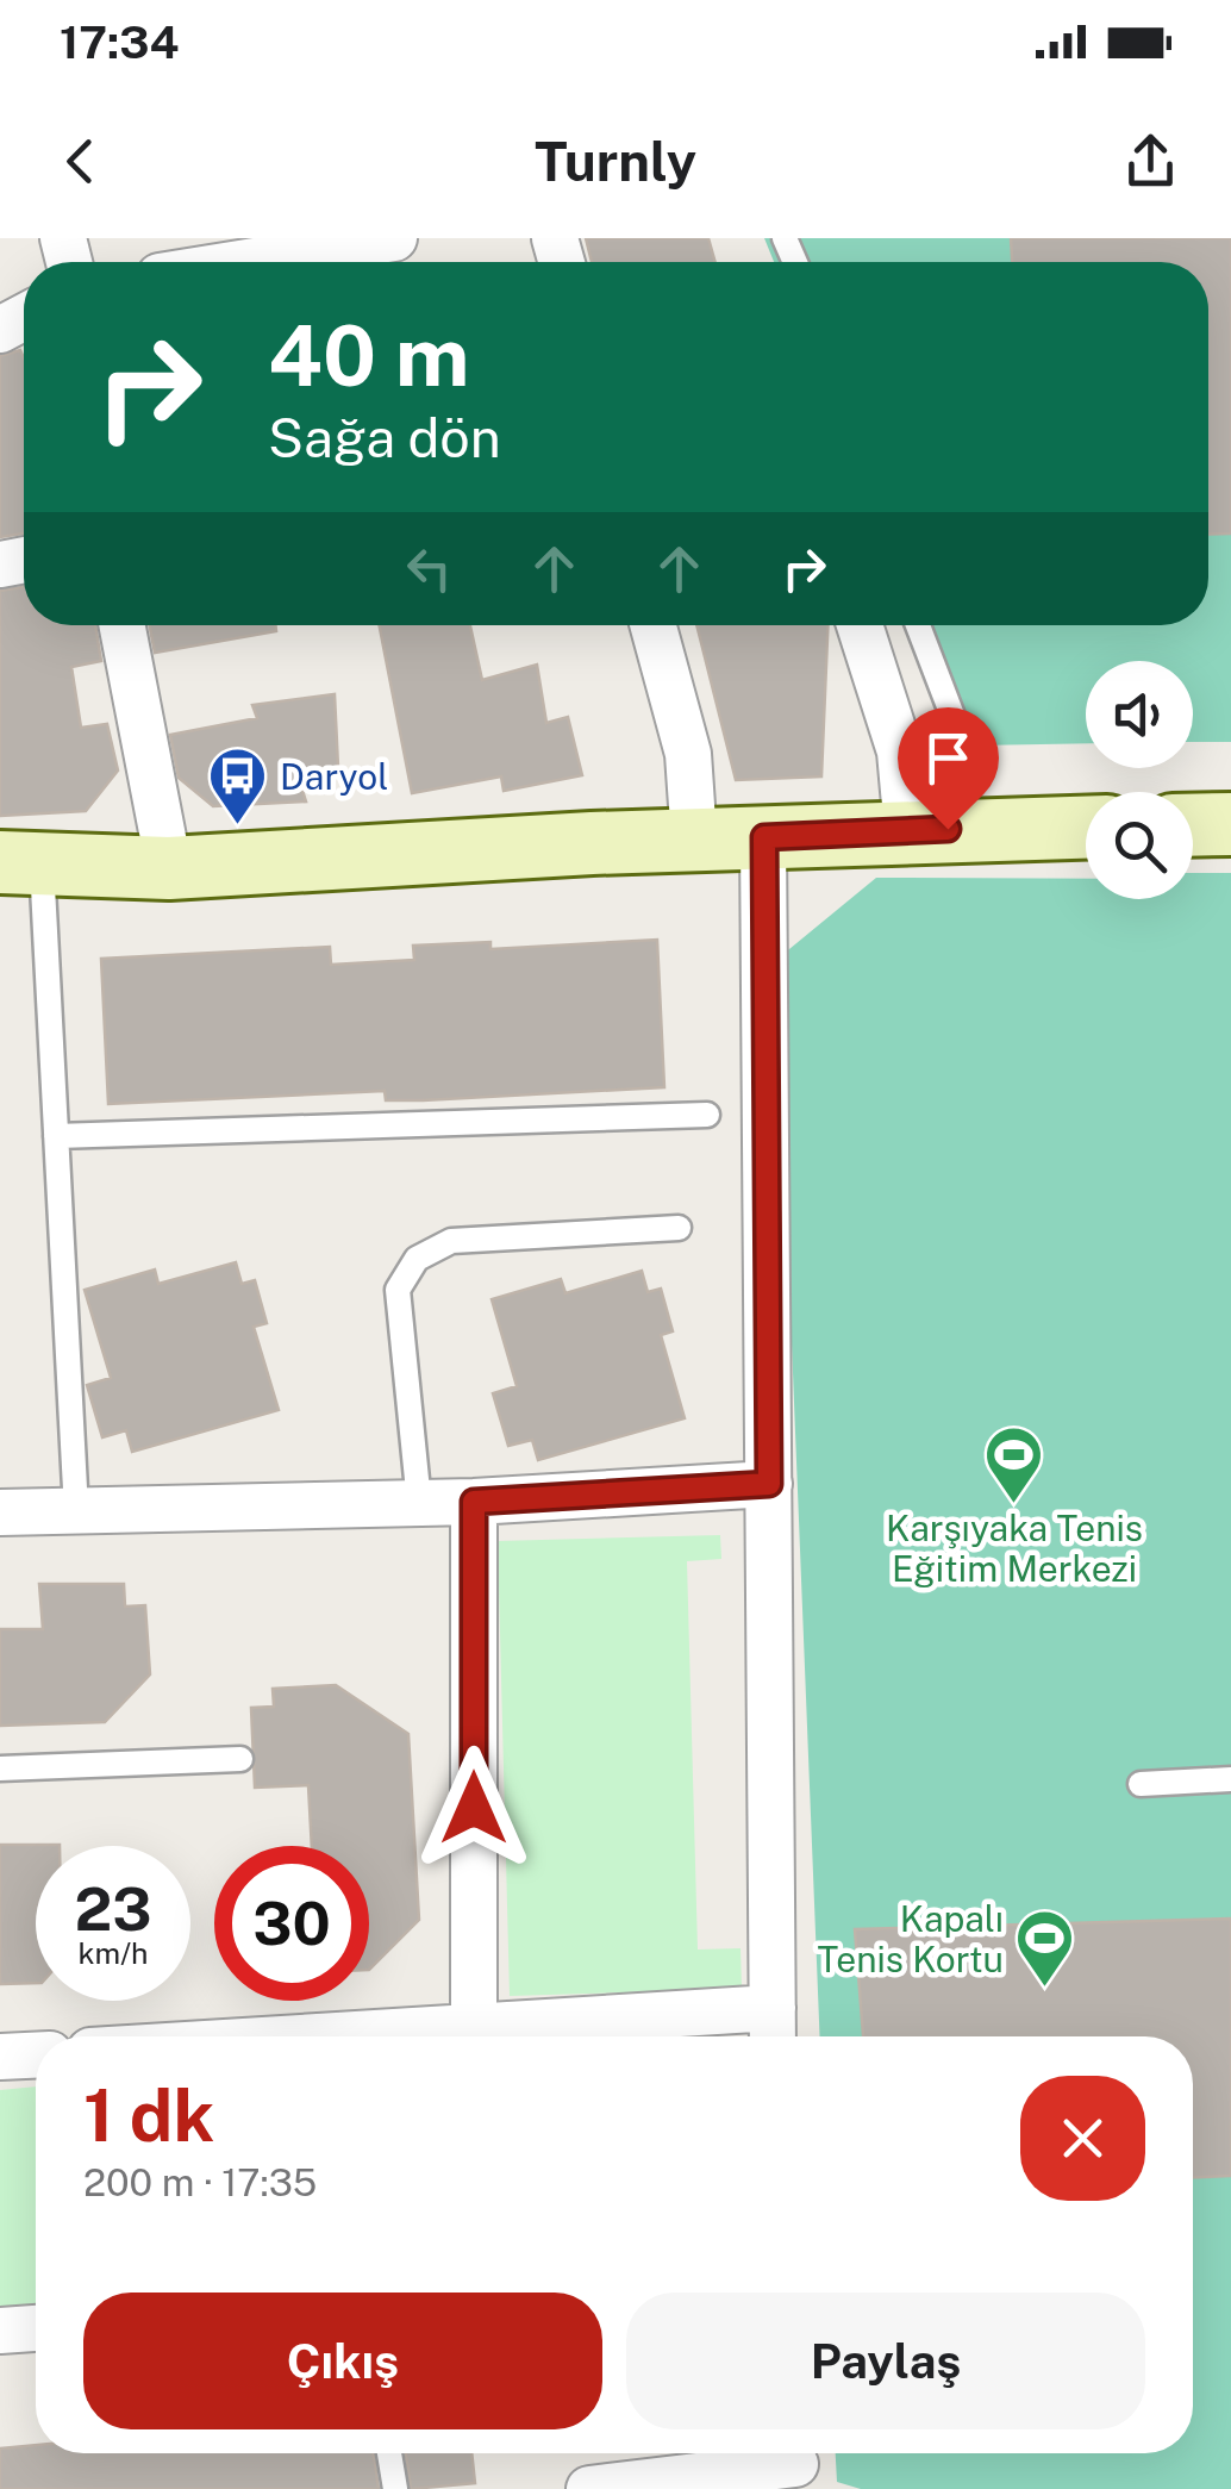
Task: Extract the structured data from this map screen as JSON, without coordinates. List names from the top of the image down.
{
  "places": {
    "bus stop": ["Daryol"],
    "sports": ["Karşıyaka Tenis Eğitim Merkezi", "Kapalı Tenis Kortu"]
  },
  "page": {
    "status": "17:34",
    "header": "Turnly",
    "turn": ["40 m", "Sağa dön"],
    "speed": "23 km/h",
    "limit": "30",
    "heading": ["1 dk", "200 m · 17:35"],
    "buttons": ["Çıkış", "Paylaş"]
  }
}
